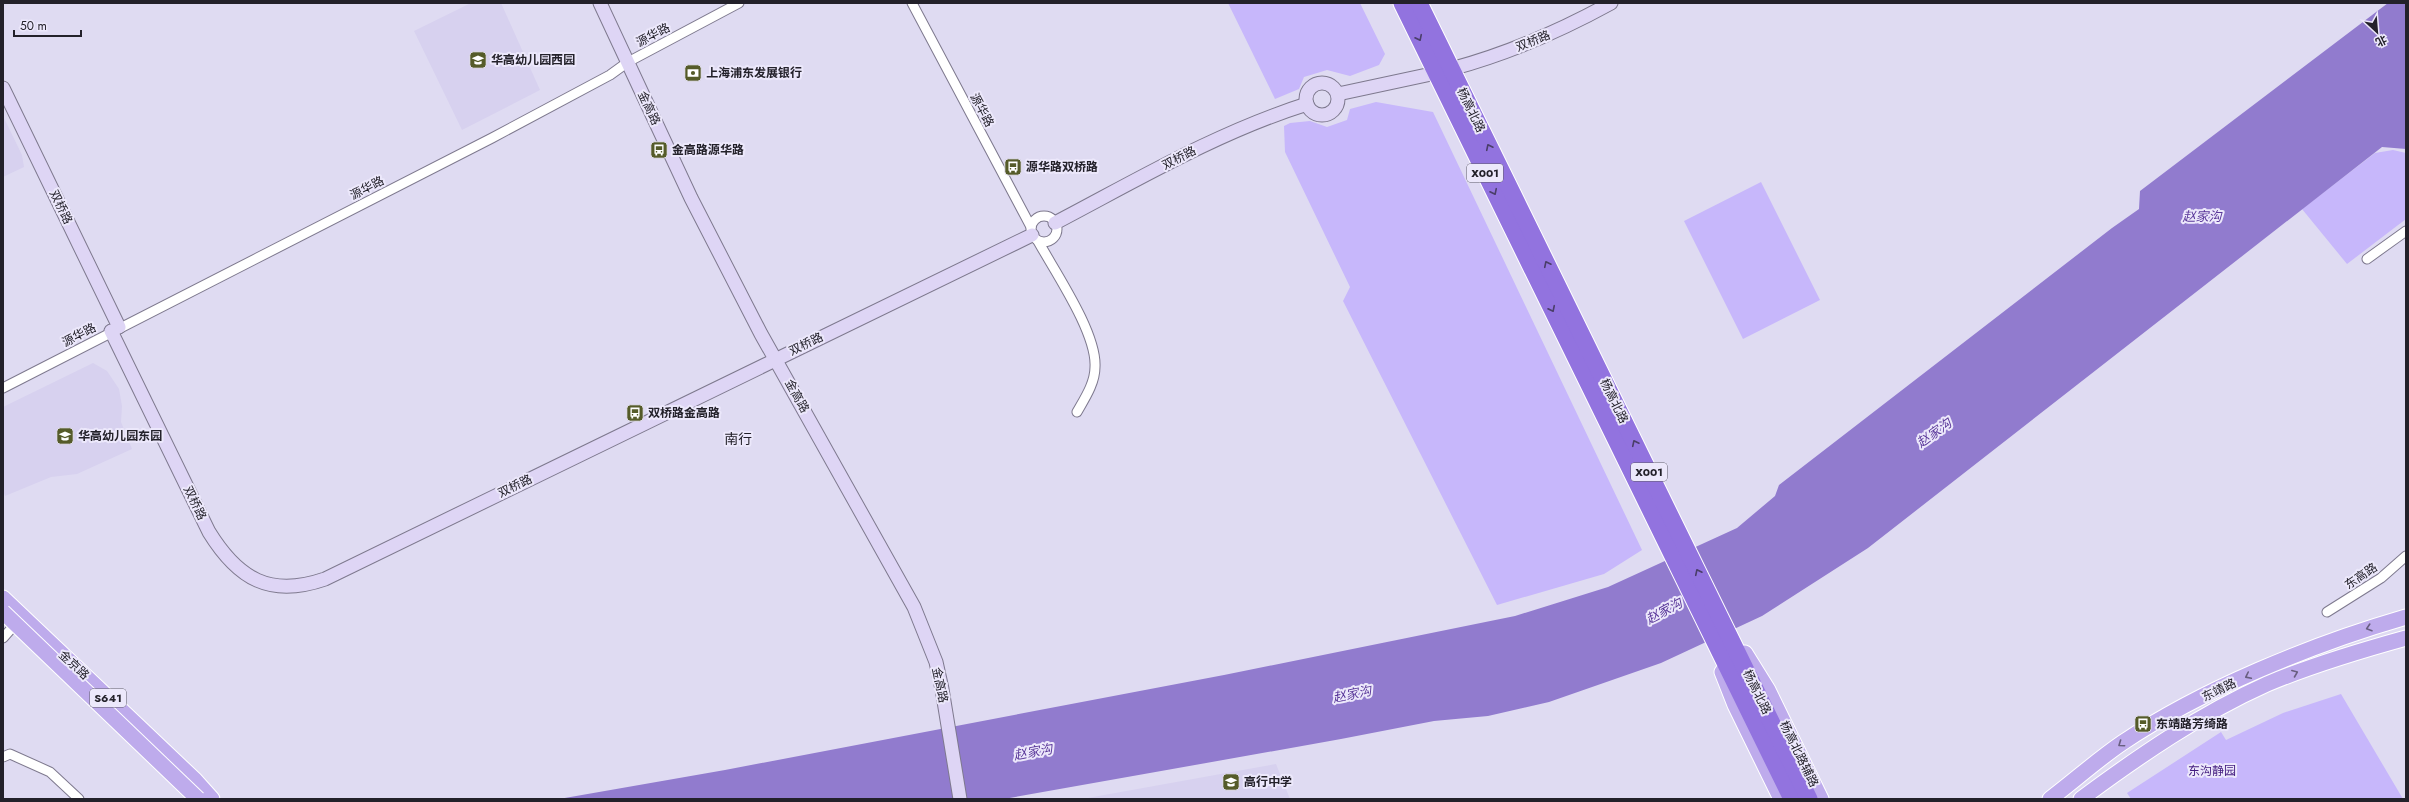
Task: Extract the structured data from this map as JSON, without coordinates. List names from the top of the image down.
{
  "streets": {
    "highway": ["杨高北路", "X001"],
    "main road": [
      "金京路",
      "东靖路",
      "S641",
      "杨高北路辅路"
    ],
    "street": [
      "源华路",
      "双桥路",
      "金高路",
      "东高路"
    ]
  },
  "crossings": [
    ["源华路", "双桥路"],
    ["源华路", "金高路"],
    ["双桥路", "金高路"],
    ["双桥路", "杨高北路"],
    ["杨高北路", "X001"],
    ["杨高北路", "杨高北路辅路"],
    ["X001", "杨高北路辅路"]
  ],
  "districts": ["南行"],
  "water": ["赵家沟"],
  "parks": ["东沟静园"],
  "places": {
    "school or university": ["华高幼儿园西园", "华高幼儿园东园", "高行中学"],
    "bank": ["上海浦东发展银行"],
    "bus stop": [
      "金高路源华路",
      "源华路双桥路",
      "双桥路金高路",
      "东靖路芳绮路"
    ]
  },
  "scale_bar": "50 m",
  "north": "bottom right"
}
